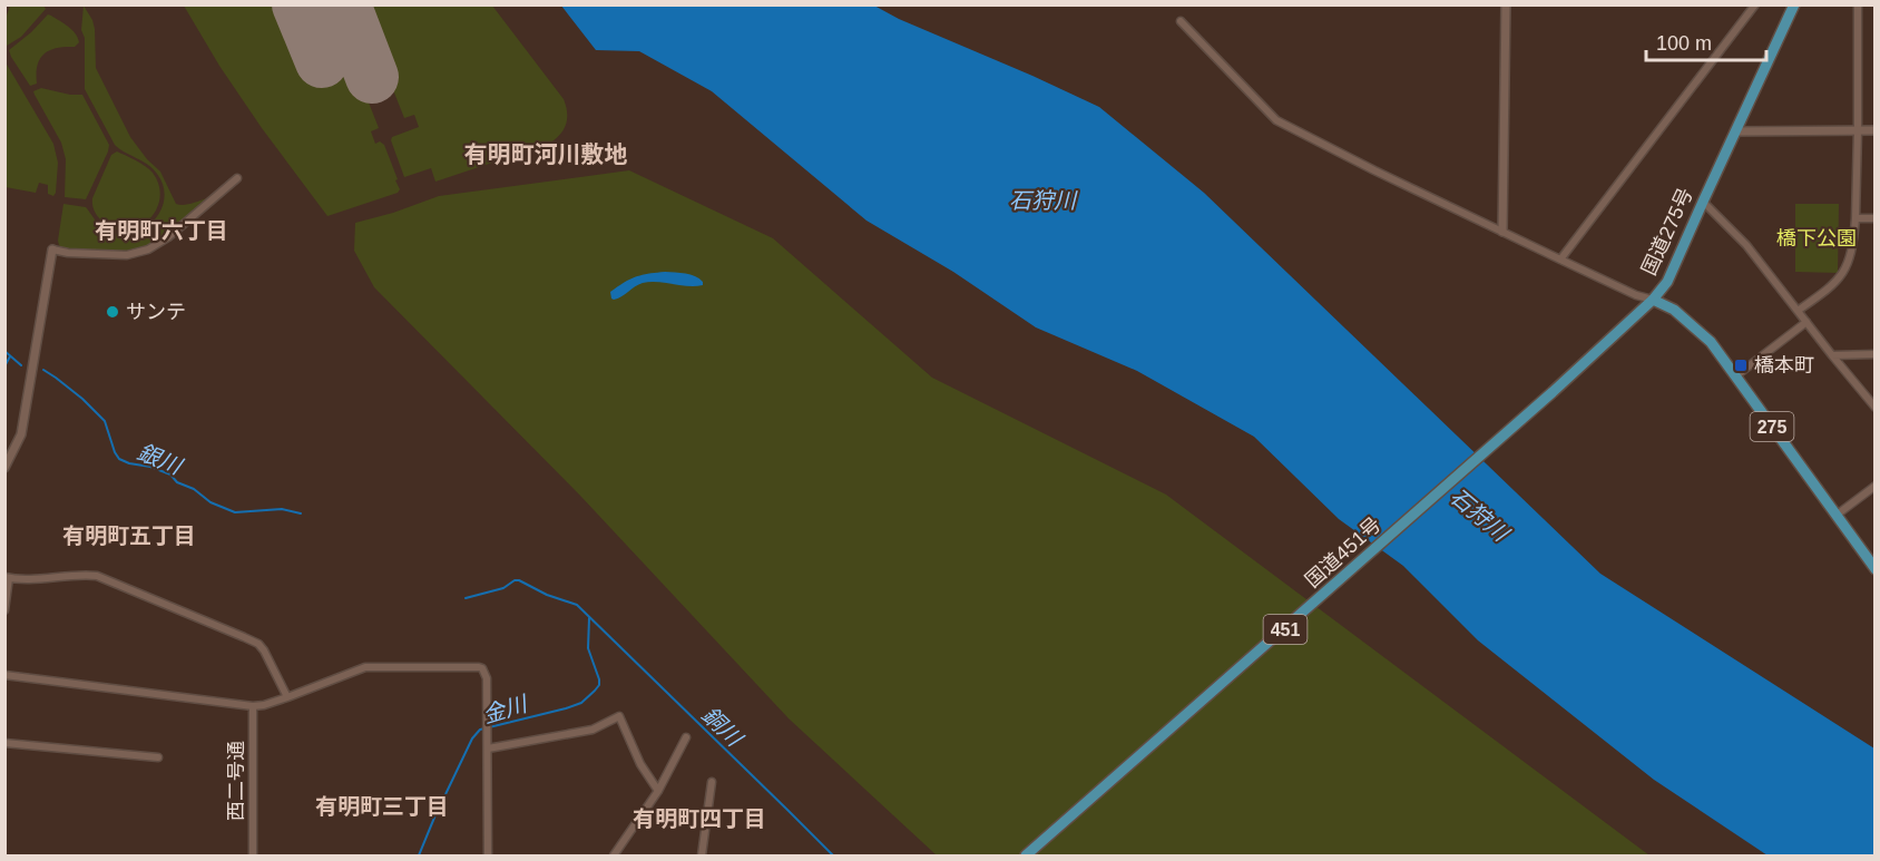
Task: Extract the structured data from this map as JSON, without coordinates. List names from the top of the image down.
{
  "streets": {
    "highway": [
      "国道275号",
      "275",
      "国道451号",
      "451"
    ],
    "street": ["西二号通"]
  },
  "crossings": [
    ["国道275号", "国道451号"]
  ],
  "districts": [
    "有明町河川敷地",
    "有明町六丁目",
    "有明町五丁目",
    "有明町三丁目",
    "有明町四丁目"
  ],
  "water": [
    "石狩川",
    "銀川",
    "金川",
    "銅川"
  ],
  "parks": ["橋下公園"],
  "places": {
    "other": ["サンテ"],
    "transit": ["橋本町"]
  },
  "scale_bar": "100 m"
}
